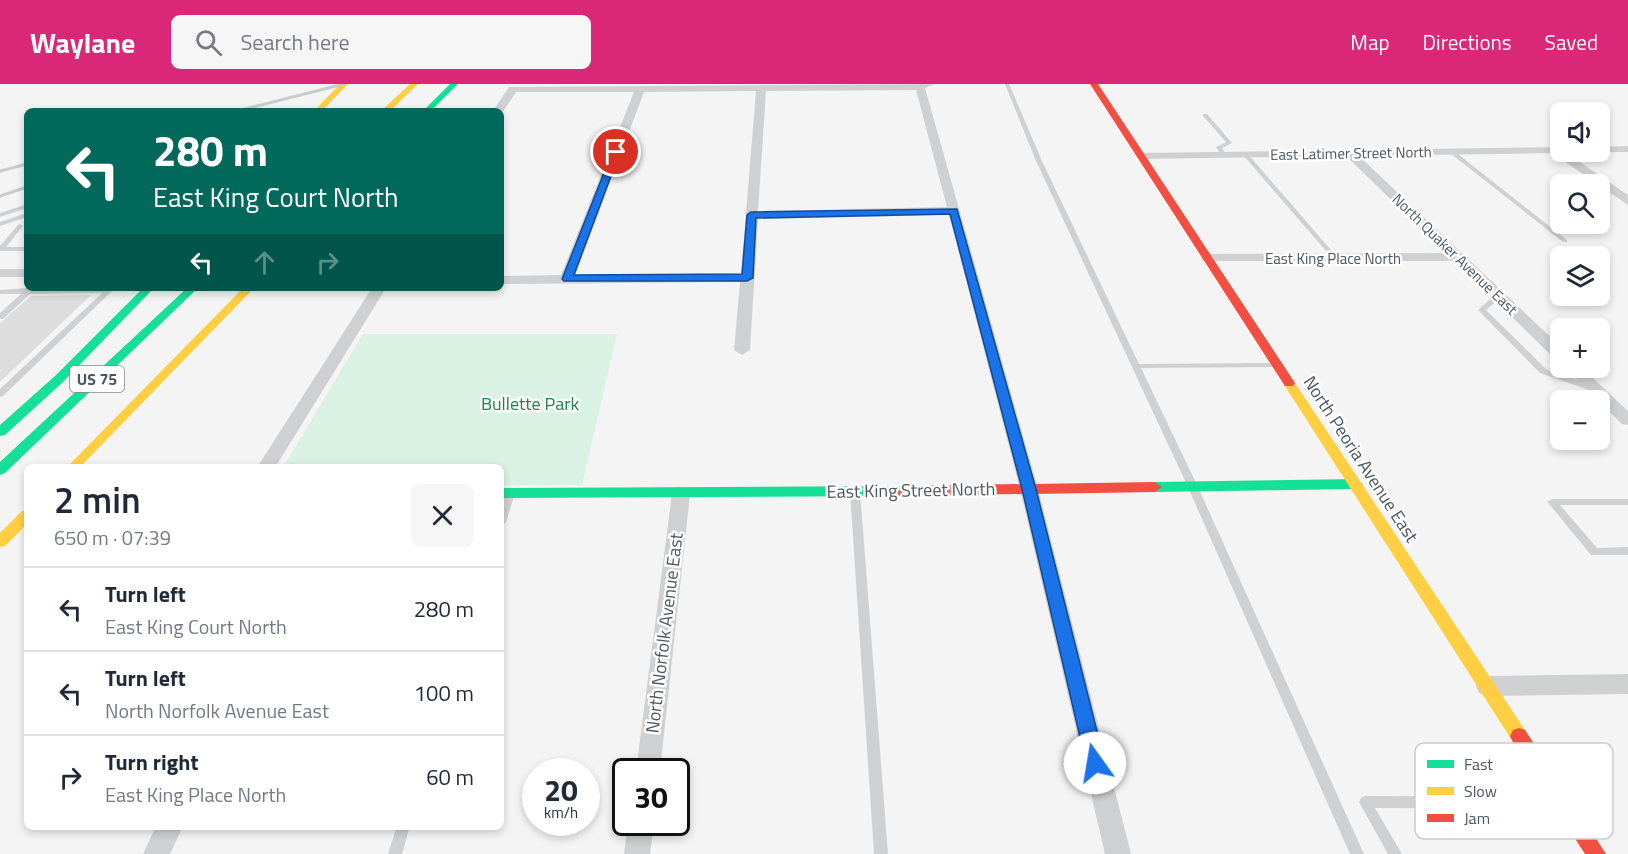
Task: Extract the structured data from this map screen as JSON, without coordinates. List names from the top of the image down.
{
  "streets": {
    "main road": ["US 75", "North Peoria Avenue East", "East King Street North"],
    "street": [
      "East Latimer Street North",
      "North Quaker Avenue East",
      "East King Place North",
      "North Norfolk Avenue East"
    ]
  },
  "crossings": [
    ["East Latimer Street North", "North Quaker Avenue East"],
    ["East Latimer Street North", "North Peoria Avenue East"],
    ["North Quaker Avenue East", "East King Place North"],
    ["East King Place North", "North Peoria Avenue East"],
    ["North Peoria Avenue East", "East King Street North"],
    ["East King Street North", "North Norfolk Avenue East"]
  ],
  "parks": ["Bullette Park"],
  "legend": ["Fast", "Slow", "Jam"],
  "page": {
    "header": "Waylane",
    "search": "Search here",
    "nav": ["Map", "Directions", "Saved"],
    "map_buttons": ["+", "−"],
    "turn": ["280 m", "East King Court North"],
    "heading": ["2 min", "650 m · 07:39"],
    "list": [
      {
        "name": "Turn left",
        "note": "East King Court North",
        "value": "280 m"
      },
      {
        "name": "Turn left",
        "note": "North Norfolk Avenue East",
        "value": "100 m"
      },
      {
        "name": "Turn right",
        "note": "East King Place North",
        "value": "60 m"
      }
    ],
    "speed": "20 km/h",
    "limit": "30"
  }
}
